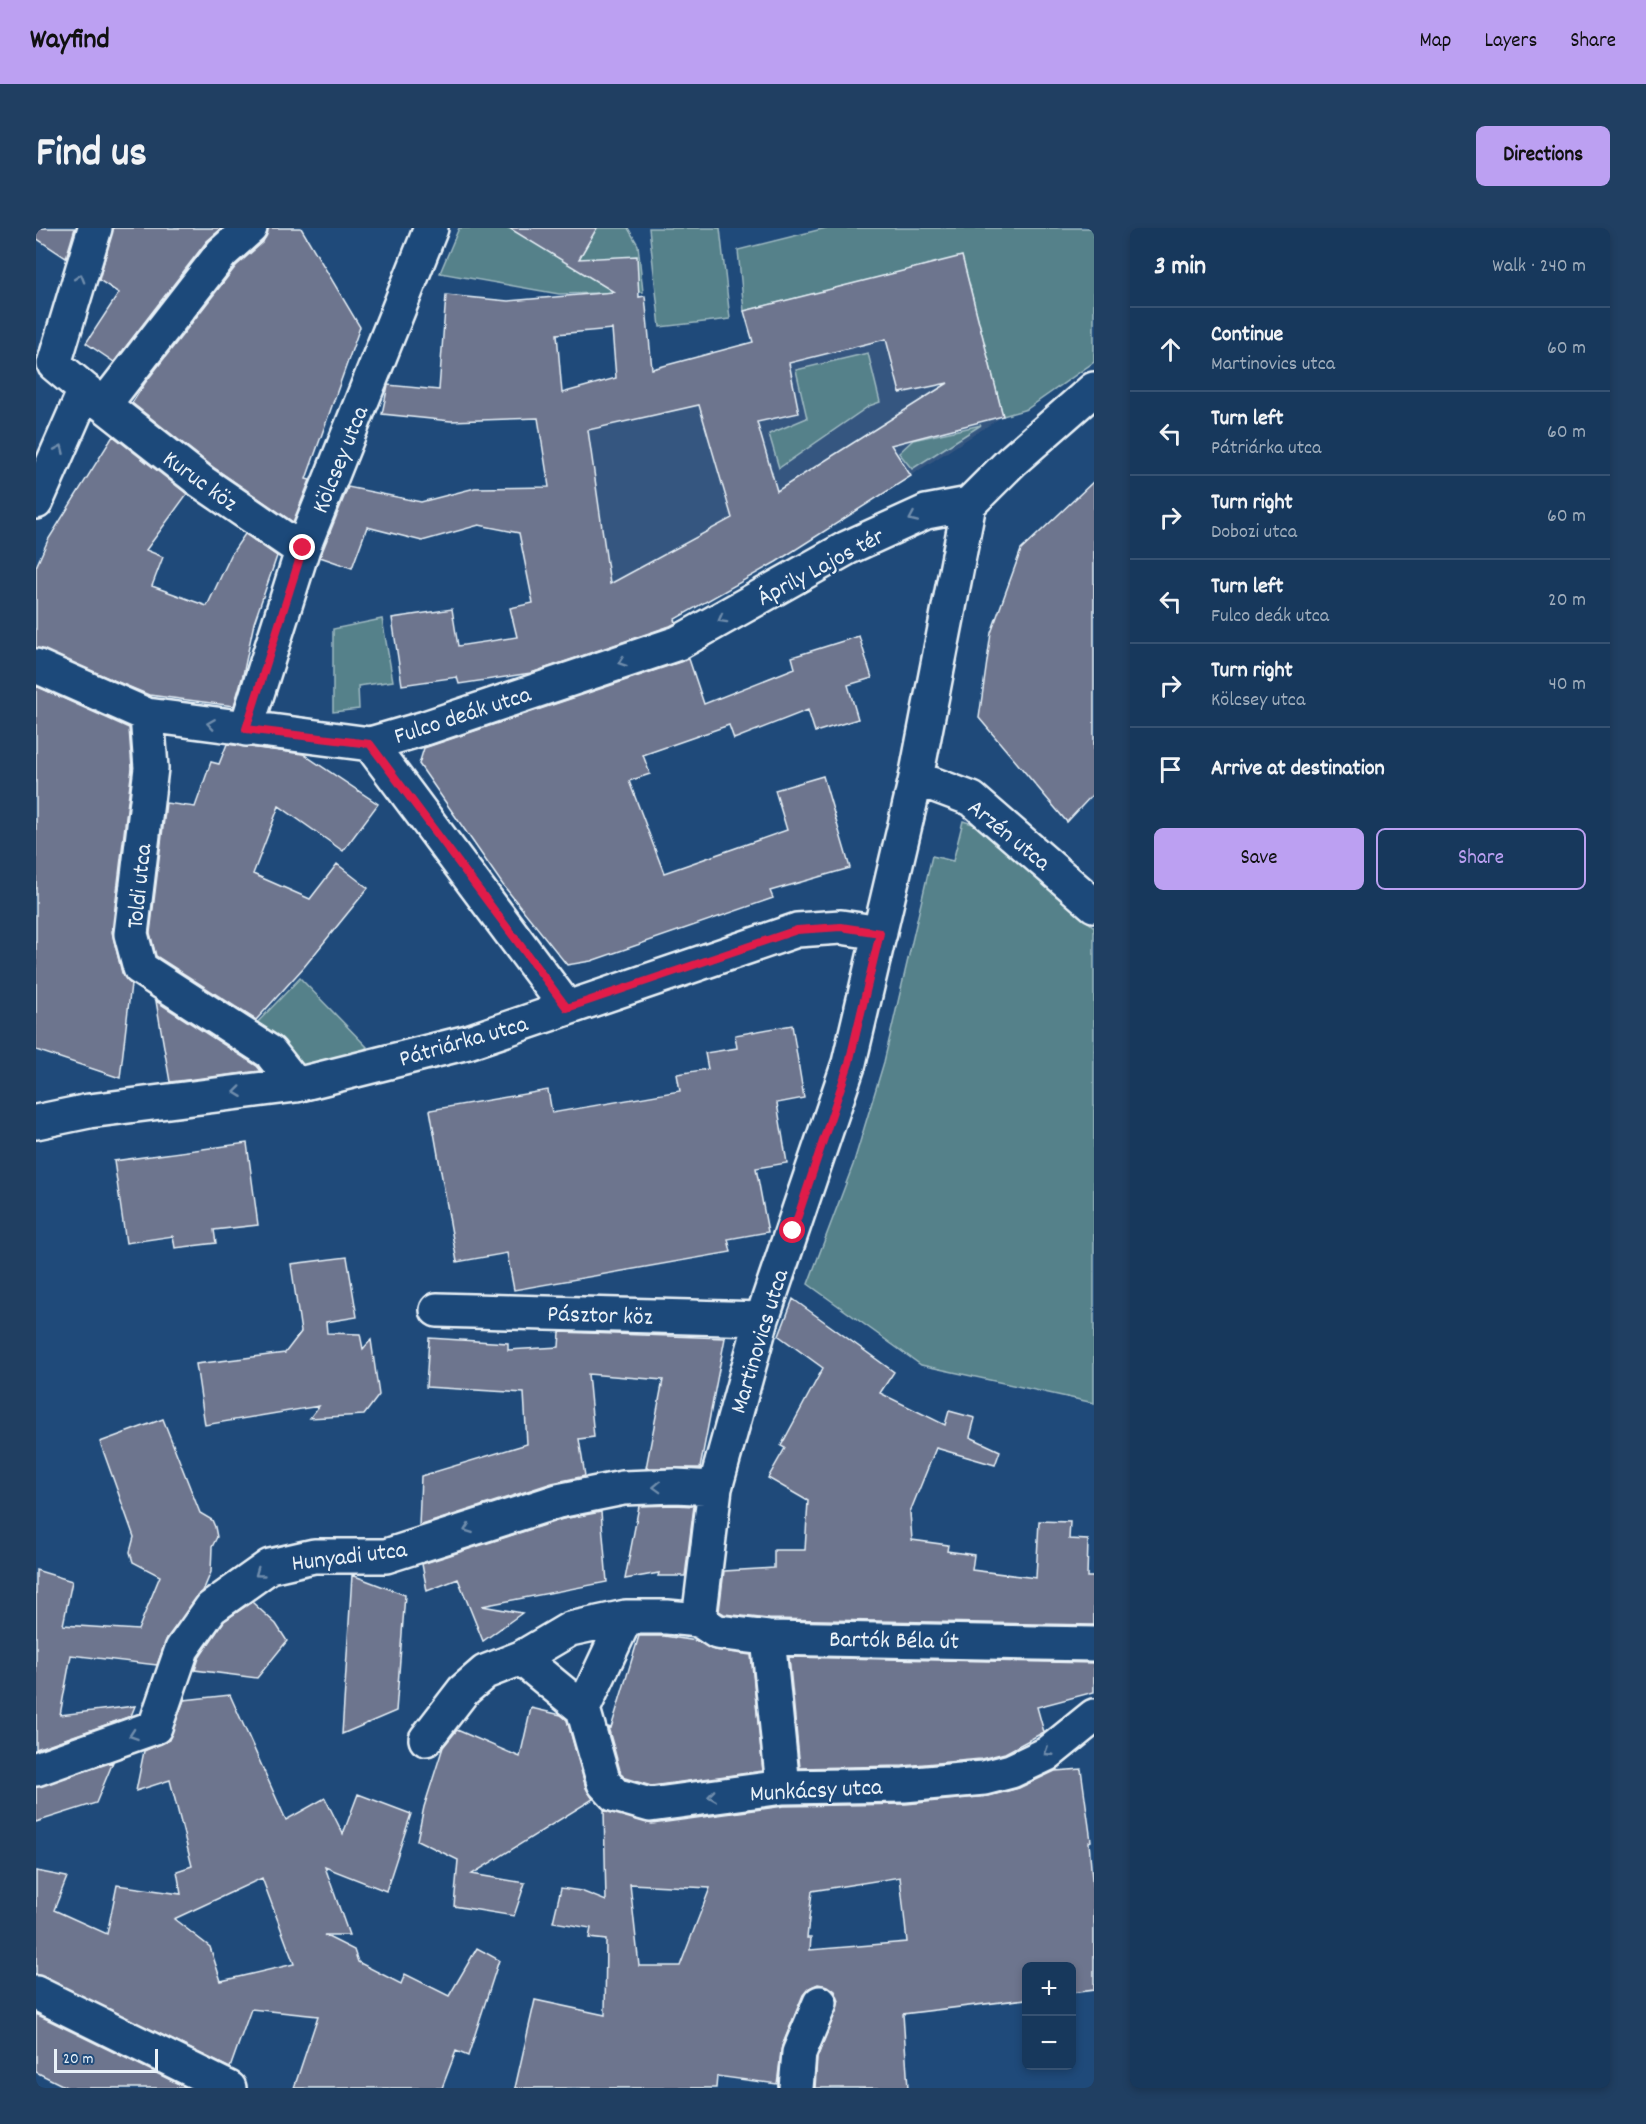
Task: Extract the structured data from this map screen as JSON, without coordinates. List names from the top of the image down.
{
  "streets": {
    "street": [
      "Kölcsey utca",
      "Kuruc köz",
      "Áprily Lajos tér",
      "Fulco deák utca",
      "Arzén utca",
      "Toldi utca",
      "Pátriárka utca",
      "Pásztor köz",
      "Martinovics utca",
      "Hunyadi utca",
      "Bartók Béla út",
      "Munkácsy utca"
    ]
  },
  "crossings": [
    ["Kölcsey utca", "Kuruc köz"],
    ["Kölcsey utca", "Fulco deák utca"],
    ["Áprily Lajos tér", "Fulco deák utca"],
    ["Fulco deák utca", "Toldi utca"],
    ["Arzén utca", "Martinovics utca"],
    ["Toldi utca", "Pátriárka utca"],
    ["Pátriárka utca", "Martinovics utca"],
    ["Pásztor köz", "Martinovics utca"],
    ["Martinovics utca", "Hunyadi utca"],
    ["Martinovics utca", "Bartók Béla út"],
    ["Martinovics utca", "Munkácsy utca"],
    ["Bartók Béla út", "Munkácsy utca"]
  ],
  "one_way": ["Áprily Lajos tér", "Fulco deák utca", "Munkácsy utca"],
  "scale_bar": "20 m",
  "page": {
    "header": "Wayfind",
    "nav": ["Map", "Layers", "Share"],
    "title": "Find us",
    "buttons": [
      "Directions",
      ["Save", "Share"]
    ],
    "heading": ["3 min", "Walk · 240 m"],
    "list": [
      ["Continue", "Martinovics utca", "60 m"],
      ["Turn left", "Pátriárka utca", "60 m"],
      ["Turn right", "Dobozi utca", "60 m"],
      ["Turn left", "Fulco deák utca", "20 m"],
      ["Turn right", "Kölcsey utca", "40 m"],
      "Arrive at destination"
    ],
    "map_buttons": ["+", "−"],
    "scale": "20 m"
  }
}
